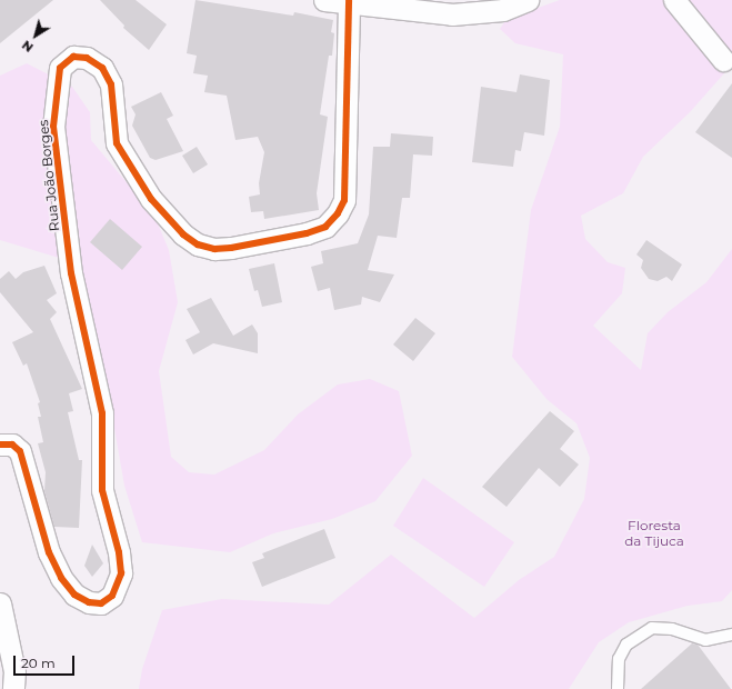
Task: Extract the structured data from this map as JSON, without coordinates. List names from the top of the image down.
{
  "streets": {
    "street": ["Rua João Borges"]
  },
  "parks": ["Floresta da Tijuca"],
  "scale_bar": "20 m",
  "north": "bottom left"
}
